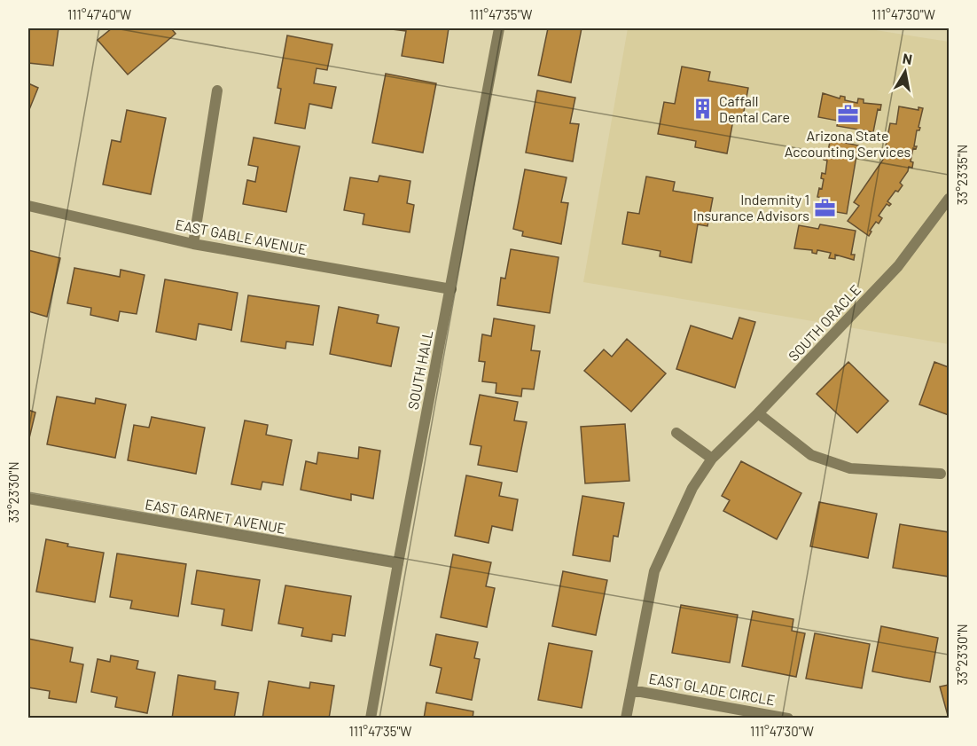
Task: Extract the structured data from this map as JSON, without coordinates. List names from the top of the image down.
{
  "streets": {
    "street": [
      "EAST GABLE AVENUE",
      "SOUTH ORACLE",
      "SOUTH HALL",
      "EAST GARNET AVENUE",
      "EAST GLADE CIRCLE"
    ]
  },
  "crossings": [
    ["EAST GABLE AVENUE", "SOUTH HALL"],
    ["SOUTH ORACLE", "EAST GLADE CIRCLE"],
    ["SOUTH HALL", "EAST GARNET AVENUE"]
  ],
  "places": {
    "building": ["Caffall Dental Care"],
    "office": ["Arizona State Accounting Services", "Indemnity 1 Insurance Advisors"]
  },
  "north": "top",
  "coordinates": [
    "111°47'40\"W",
    "111°47'35\"W",
    "111°47'30\"W",
    "33°23'35\"N",
    "33°23'30\"N"
  ]
}
